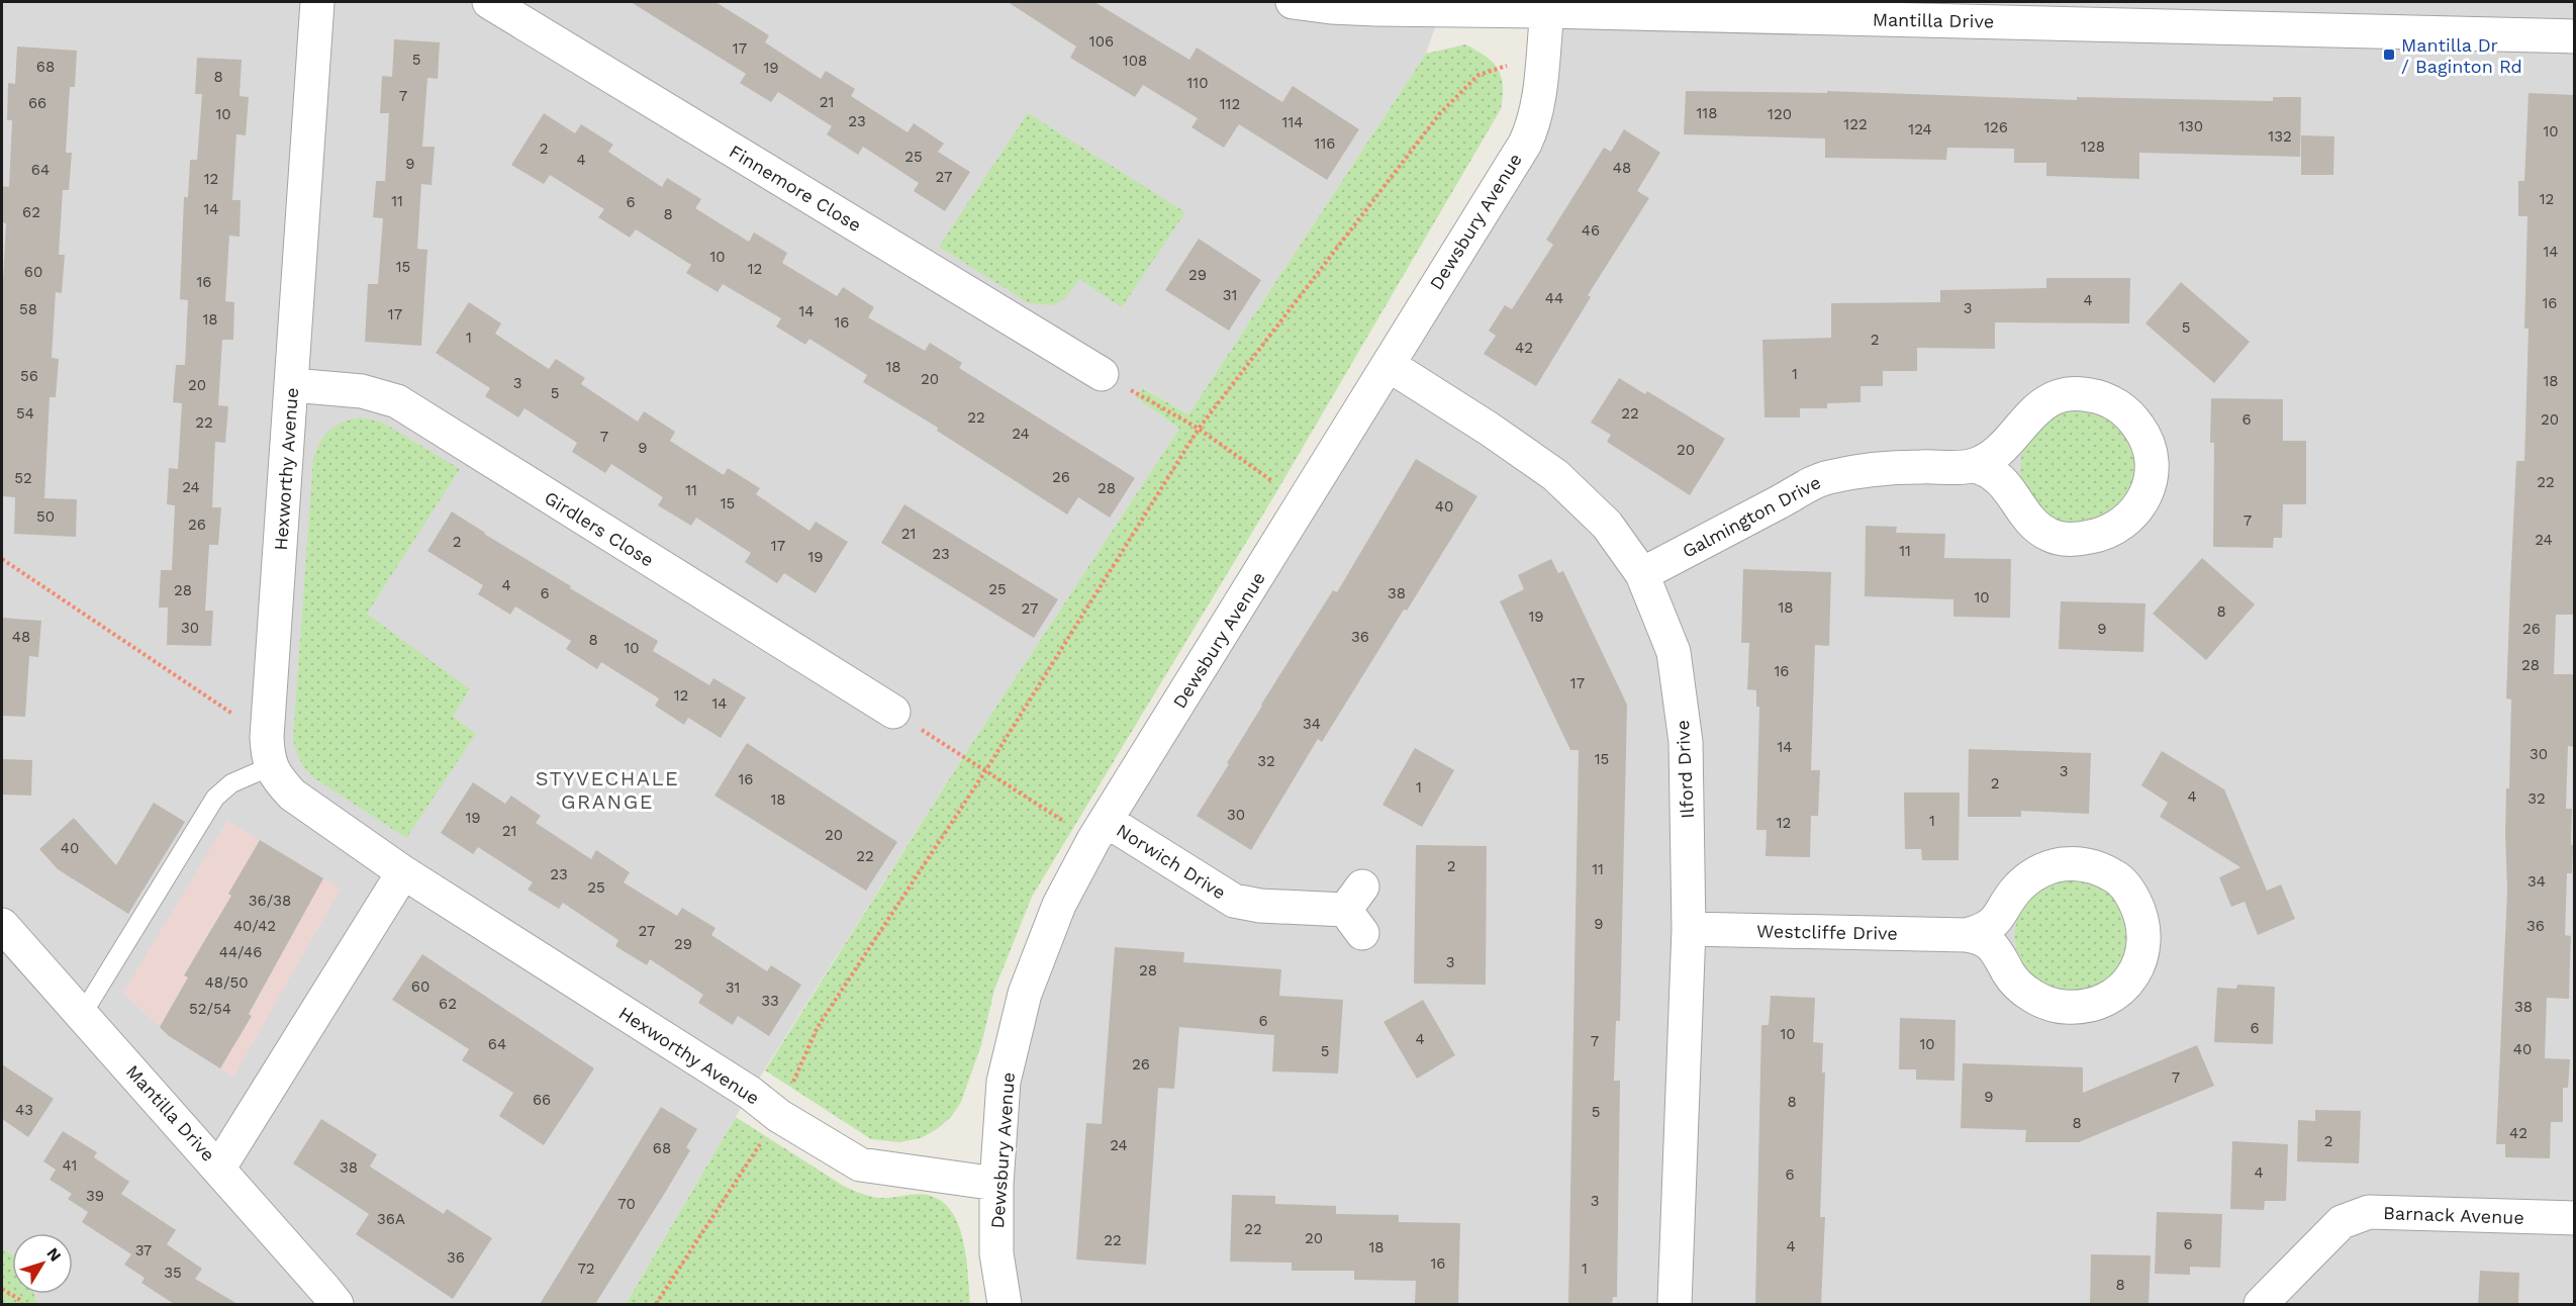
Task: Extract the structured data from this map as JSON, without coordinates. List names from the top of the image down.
{
  "streets": {
    "street": [
      "Mantilla Drive",
      "Finnemore Close",
      "Dewsbury Avenue",
      "Hexworthy Avenue",
      "Galmington Drive",
      "Girdlers Close",
      "Ilford Drive",
      "Norwich Drive",
      "Westcliffe Drive",
      "Barnack Avenue"
    ]
  },
  "crossings": [
    ["Mantilla Drive", "Dewsbury Avenue"],
    ["Dewsbury Avenue", "Hexworthy Avenue"],
    ["Dewsbury Avenue", "Ilford Drive"],
    ["Dewsbury Avenue", "Norwich Drive"],
    ["Hexworthy Avenue", "Girdlers Close"],
    ["Galmington Drive", "Ilford Drive"],
    ["Ilford Drive", "Westcliffe Drive"]
  ],
  "districts": ["STYVECHALE GRANGE"],
  "places": {
    "transit": ["Mantilla Dr / Baginton Rd"]
  },
  "house_numbers": [
    "106",
    "17",
    "5",
    "108",
    "68",
    "19",
    "8",
    "110",
    "7",
    "21",
    "66",
    "112",
    "118",
    "10",
    "120",
    "23",
    "114",
    "122",
    "130",
    "126",
    "124",
    "10",
    "132",
    "116",
    "128",
    "2",
    "25",
    "4",
    "9",
    "48",
    "64",
    "27",
    "12",
    "12",
    "11",
    "6",
    "14",
    "62",
    "8",
    "46",
    "14",
    "10",
    "15",
    "12",
    "60",
    "29",
    "16",
    "31",
    "44",
    "4",
    "16",
    "3",
    "58",
    "14",
    "17",
    "18",
    "16",
    "5",
    "1",
    "2",
    "42",
    "18",
    "1",
    "56",
    "20",
    "18",
    "3",
    "20",
    "5",
    "54",
    "22",
    "22",
    "6",
    "20",
    "22",
    "24",
    "7",
    "9",
    "20",
    "26",
    "52",
    "22",
    "24",
    "28",
    "11",
    "15",
    "40",
    "50",
    "7",
    "26",
    "21",
    "24",
    "2",
    "17",
    "11",
    "23",
    "19",
    "4",
    "25",
    "28",
    "6",
    "38",
    "10",
    "18",
    "27",
    "8",
    "19",
    "30",
    "9",
    "26",
    "48",
    "36",
    "8",
    "10",
    "28",
    "16",
    "17",
    "12",
    "14",
    "34",
    "14",
    "30",
    "15",
    "32",
    "3",
    "16",
    "2",
    "1",
    "4",
    "32",
    "18",
    "30",
    "19",
    "1",
    "12",
    "21",
    "20",
    "40",
    "22",
    "2",
    "11",
    "23",
    "34",
    "25",
    "36/38",
    "9",
    "40/42",
    "36",
    "27",
    "29",
    "44/46",
    "3",
    "28",
    "48/50",
    "60",
    "31",
    "33",
    "62",
    "38",
    "52/54",
    "6",
    "6",
    "10",
    "4",
    "7",
    "64",
    "10",
    "40",
    "5",
    "26",
    "7",
    "9",
    "66",
    "8",
    "43",
    "5",
    "8",
    "42",
    "2",
    "24",
    "68",
    "41",
    "38",
    "4",
    "6",
    "39",
    "3",
    "70",
    "36A",
    "22",
    "20",
    "22",
    "6",
    "4",
    "18",
    "37",
    "36",
    "16",
    "72",
    "1",
    "35",
    "8"
  ],
  "north": "top right"
}
